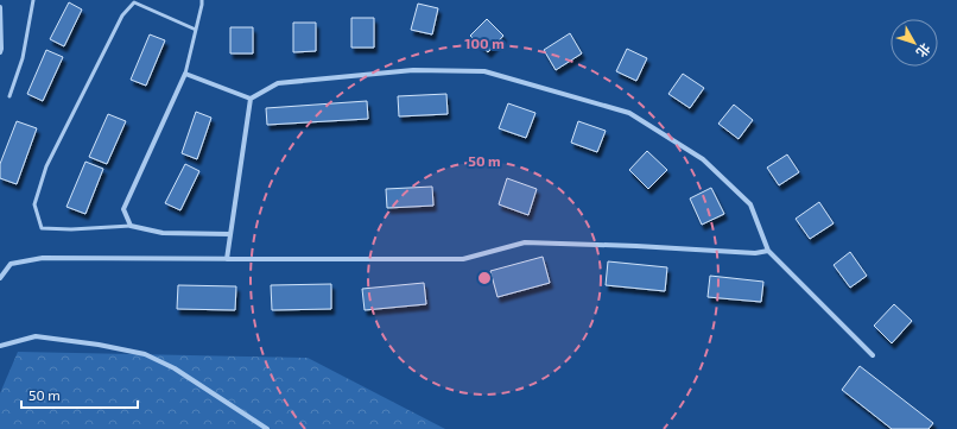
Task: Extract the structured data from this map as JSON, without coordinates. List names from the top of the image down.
{
  "scale_bar": "50 m",
  "north": "bottom right",
  "rings": ["100 m", "50 m"]
}
